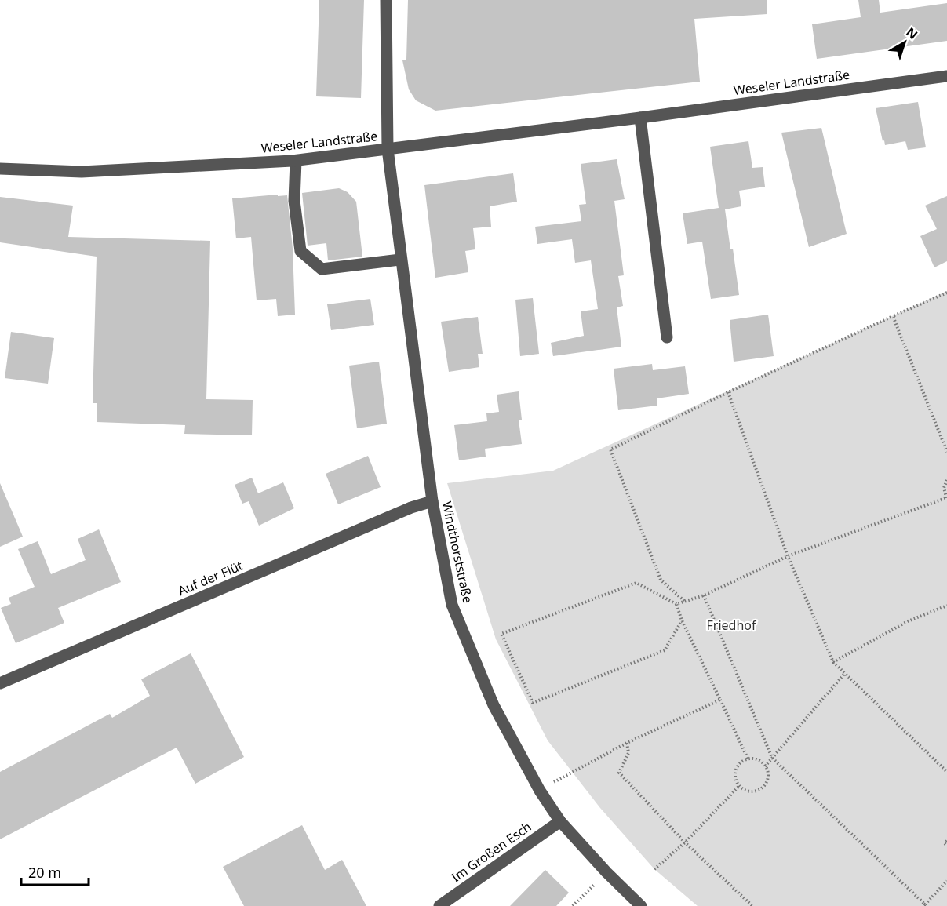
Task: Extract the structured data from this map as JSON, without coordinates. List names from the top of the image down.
{
  "streets": {
    "street": [
      "Weseler Landstraße",
      "Windthorststraße",
      "Auf der Flüt",
      "Im Großen Esch"
    ]
  },
  "crossings": [
    ["Weseler Landstraße", "Windthorststraße"],
    ["Windthorststraße", "Auf der Flüt"],
    ["Windthorststraße", "Im Großen Esch"]
  ],
  "parks": ["Friedhof"],
  "scale_bar": "20 m",
  "north": "top right"
}
